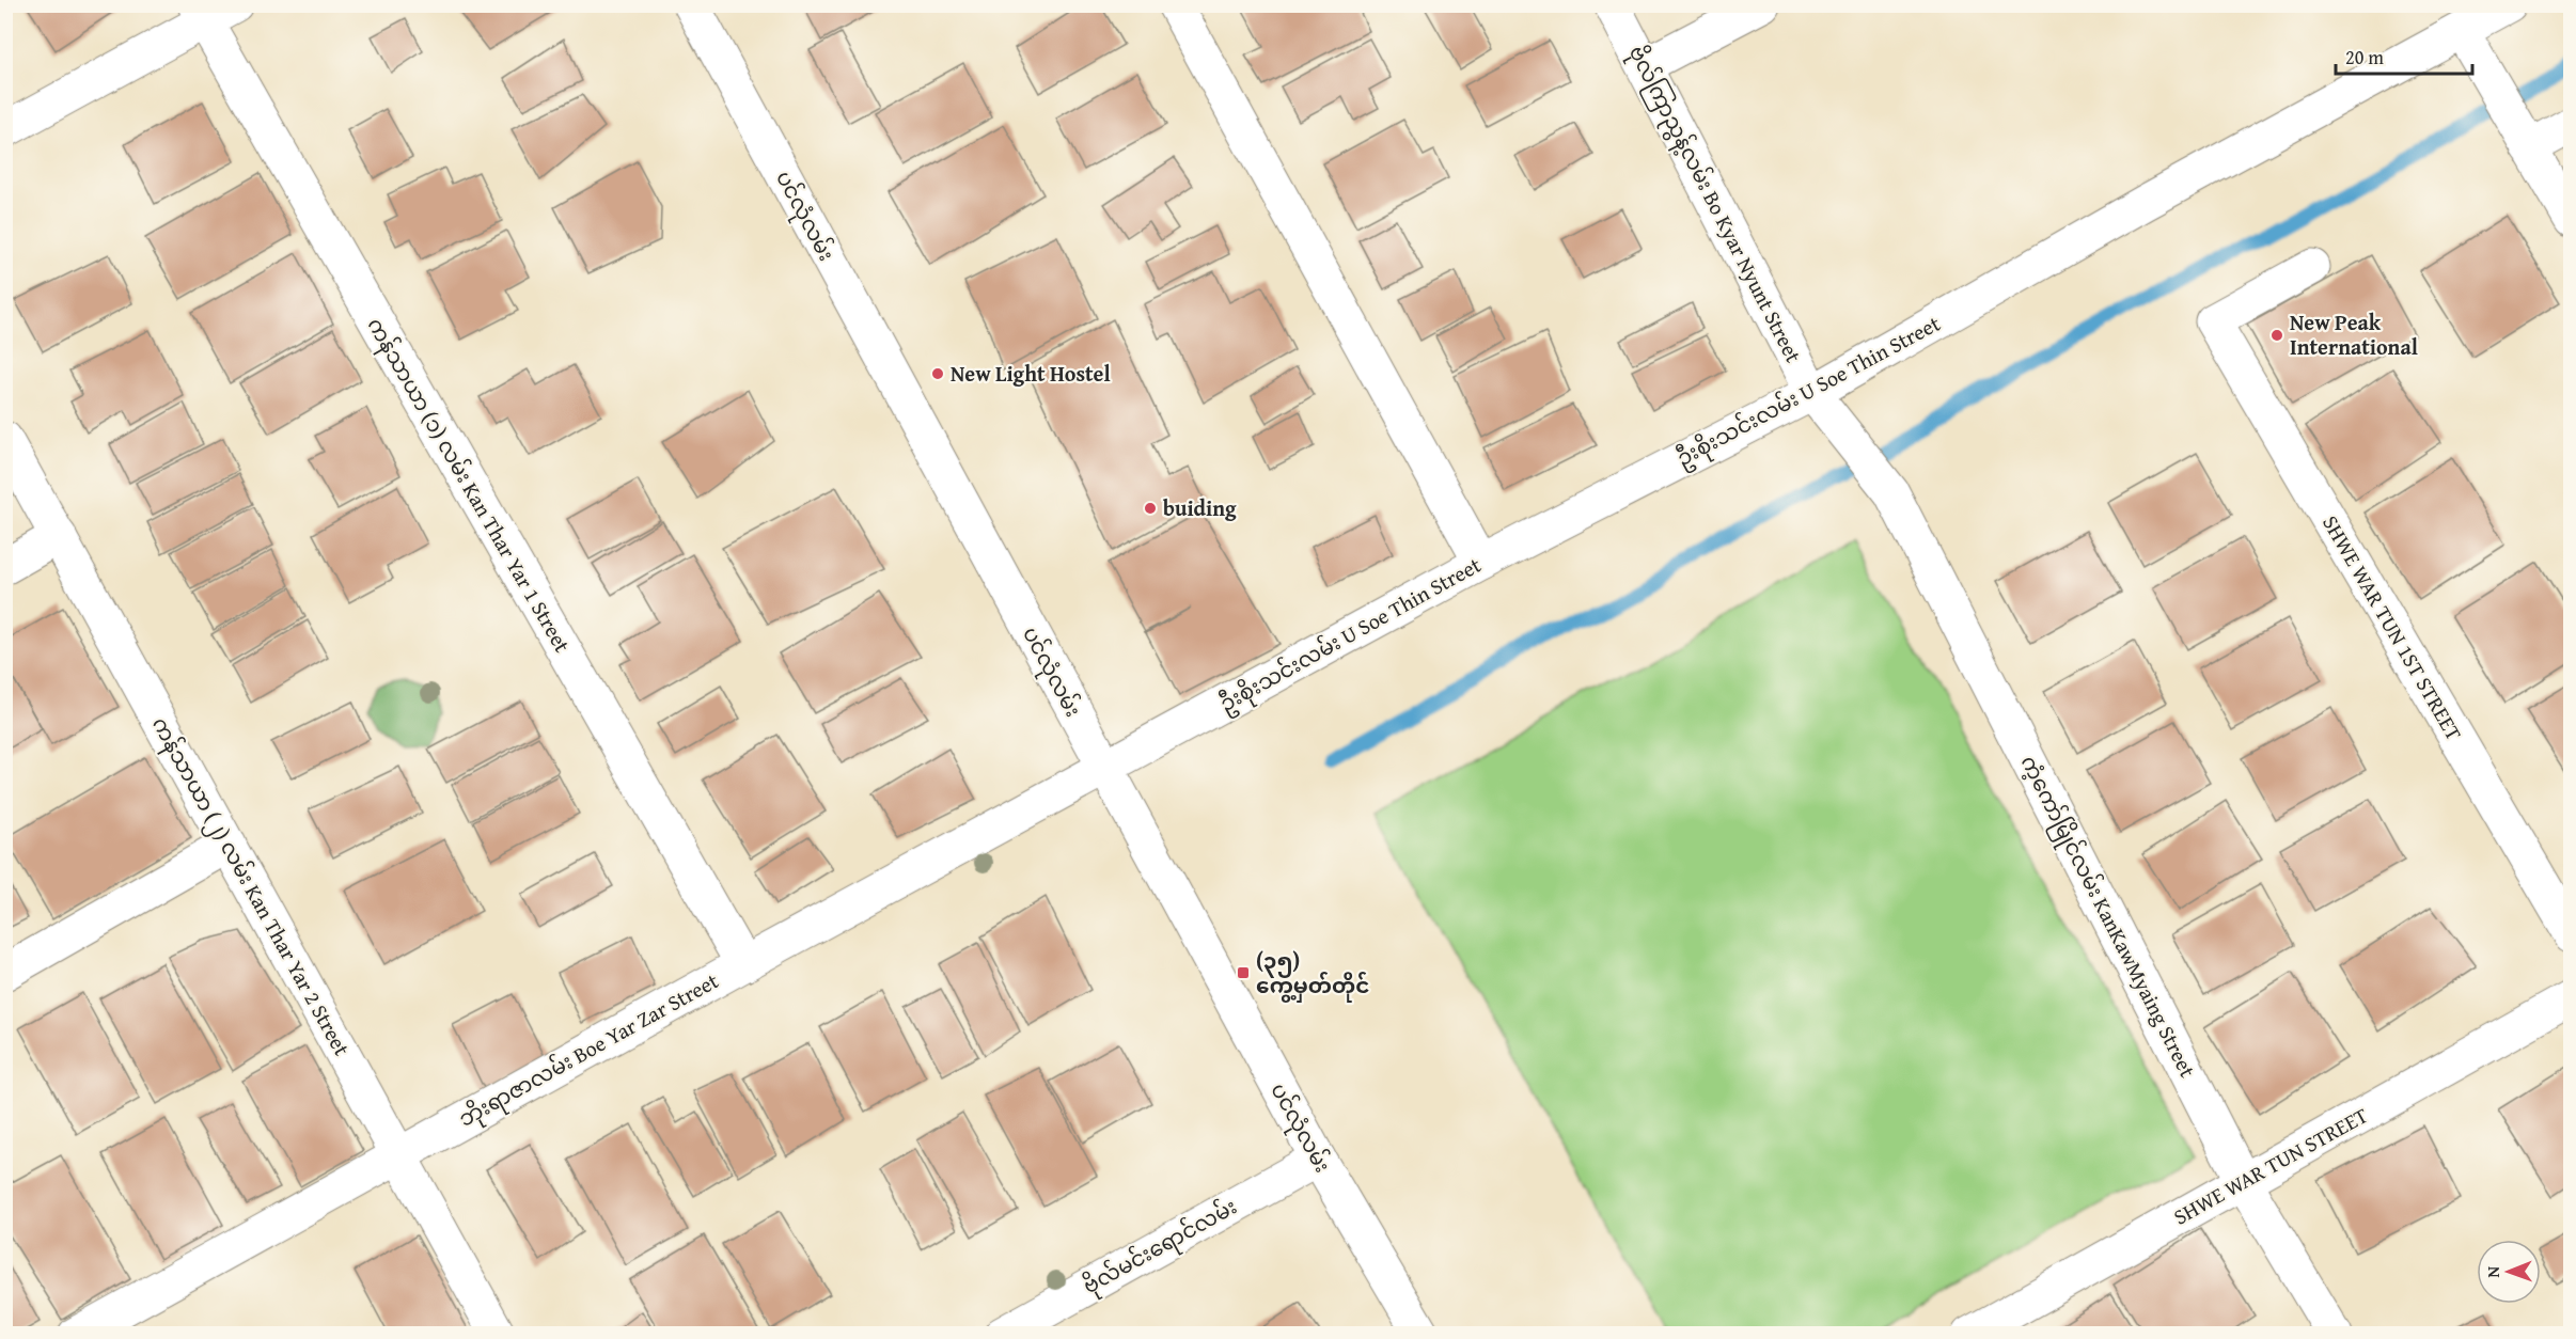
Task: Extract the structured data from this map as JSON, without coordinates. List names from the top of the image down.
{
  "streets": {
    "street": [
      "ဗိုလ်ကြာညွန့်လမ်း Bo Kyar Nyunt Street",
      "ပင်လုံလမ်း",
      "ဦးစိုးသင်းလမ်း U Soe Thin Street",
      "ကန်သာယာ (၁) လမ်း Kan Thar Yar 1 Street",
      "SHWE WAR TUN 1ST STREET",
      "ကန်သာယာ (၂) လမ်း Kan Thar Yar 2 Street",
      "ကံ့ကော်မြိုင်လမ်း KanKawMyaing Street",
      "ဘိုးရာဇာလမ်း Boe Yar Zar Street",
      "SHWE WAR TUN STREET",
      "ဗိုလ်မင်းရောင်လမ်း"
    ]
  },
  "crossings": [
    ["ဗိုလ်ကြာညွန့်လမ်း Bo Kyar Nyunt Street", "ဦးစိုးသင်းလမ်း U Soe Thin Street"],
    ["ဗိုလ်ကြာညွန့်လမ်း Bo Kyar Nyunt Street", "ကံ့ကော်မြိုင်လမ်း KanKawMyaing Street"],
    ["ပင်လုံလမ်း", "ဦးစိုးသင်းလမ်း U Soe Thin Street"],
    ["ပင်လုံလမ်း", "ဘိုးရာဇာလမ်း Boe Yar Zar Street"],
    ["ပင်လုံလမ်း", "ဗိုလ်မင်းရောင်လမ်း"],
    ["ဦးစိုးသင်းလမ်း U Soe Thin Street", "ဘိုးရာဇာလမ်း Boe Yar Zar Street"],
    ["ကန်သာယာ (၁) လမ်း Kan Thar Yar 1 Street", "ဘိုးရာဇာလမ်း Boe Yar Zar Street"],
    ["ကန်သာယာ (၂) လမ်း Kan Thar Yar 2 Street", "ဘိုးရာဇာလမ်း Boe Yar Zar Street"],
    ["ကံ့ကော်မြိုင်လမ်း KanKawMyaing Street", "SHWE WAR TUN STREET"]
  ],
  "places": {
    "other": ["New Peak International", "New Light Hostel", "buiding"],
    "transit": ["(၃၅) ကွေ့မှတ်တိုင်"]
  },
  "scale_bar": "20 m",
  "north": "left"
}
